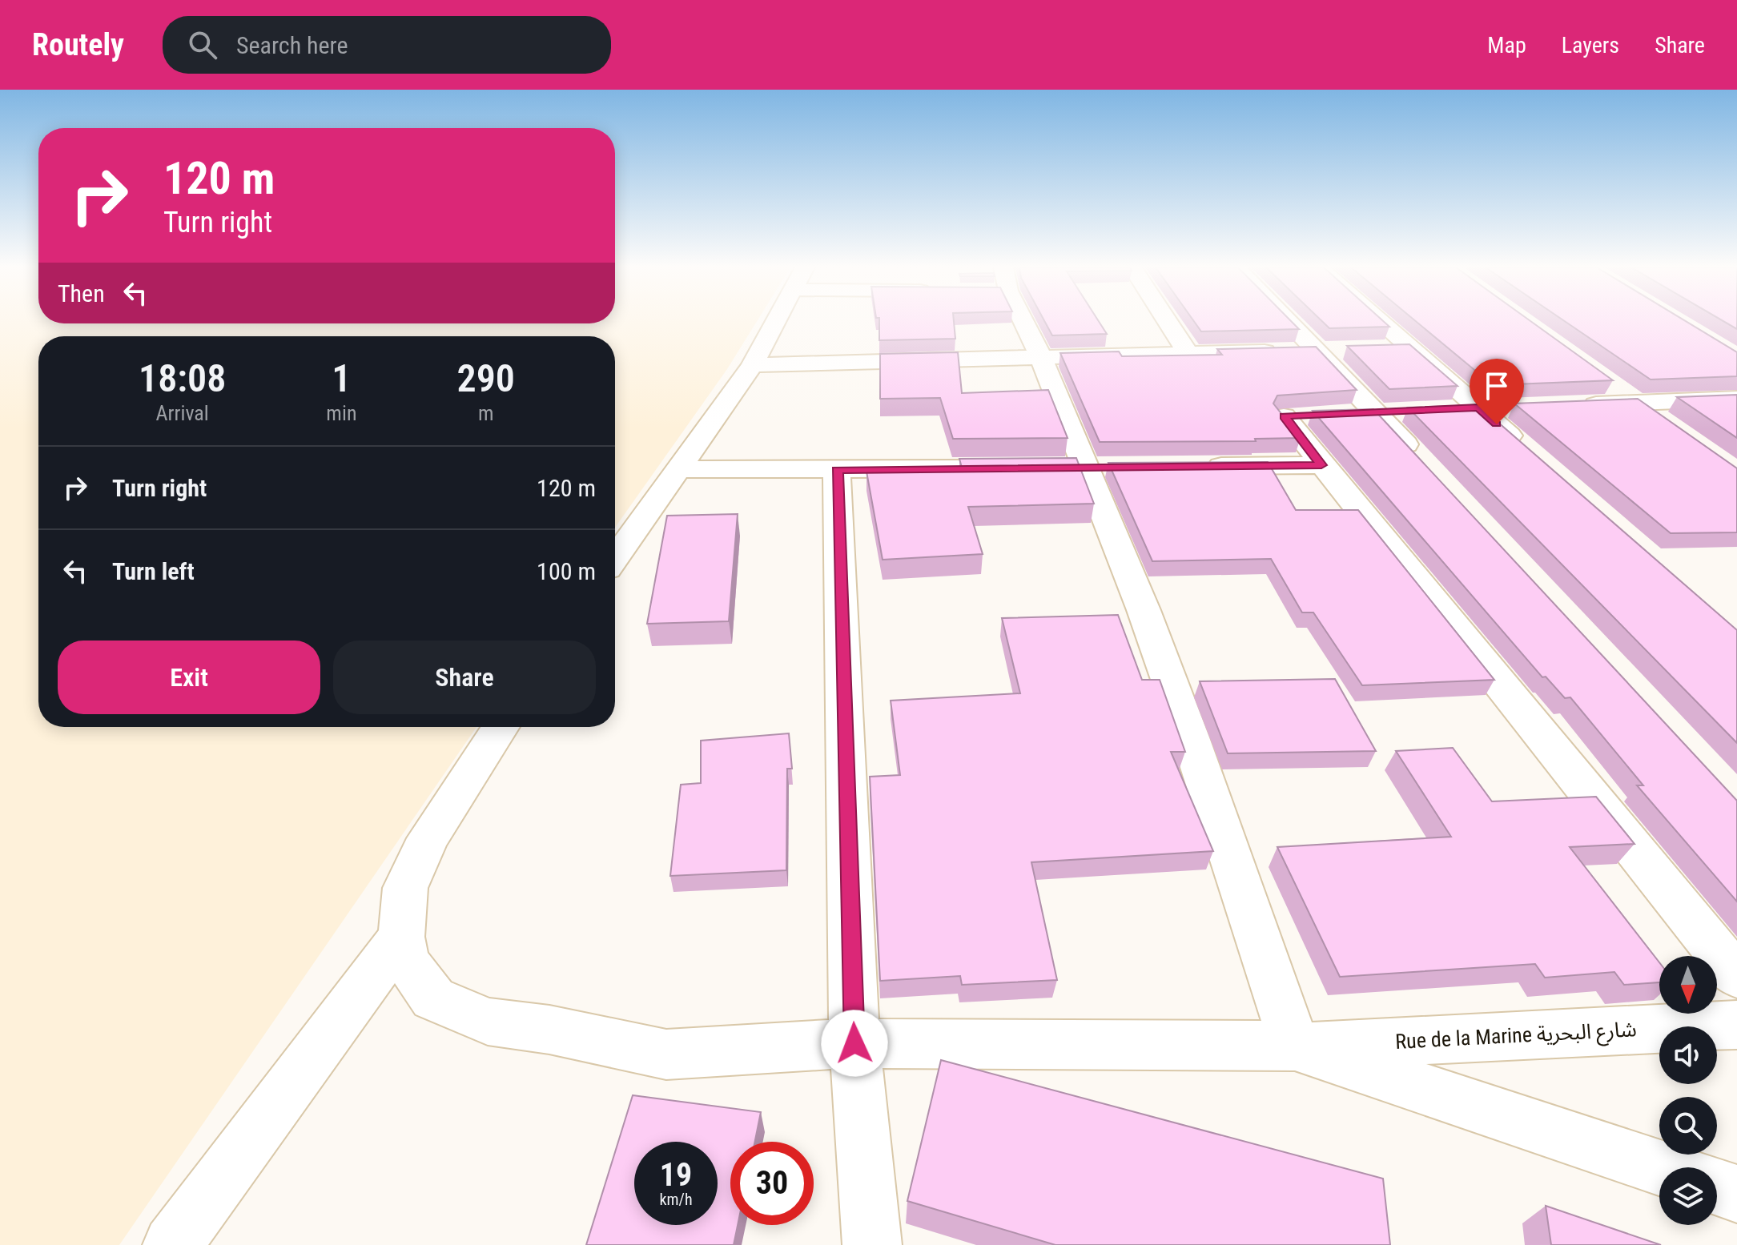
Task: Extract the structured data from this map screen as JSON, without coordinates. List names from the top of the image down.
{
  "streets": {
    "street": ["Rue de la Marine شارع البحرية"]
  },
  "north": "bottom",
  "page": {
    "header": "Routely",
    "search": "Search here",
    "nav": ["Map", "Layers", "Share"],
    "turn": ["120 m", "Turn right"],
    "then": "Then",
    "eta": [
      "18:08",
      "Arrival",
      "1",
      "min",
      "290",
      "m"
    ],
    "list": [
      {
        "name": "Turn right",
        "value": "120 m"
      },
      {
        "name": "Turn left",
        "value": "100 m"
      }
    ],
    "buttons": ["Exit", "Share"],
    "speed": "19 km/h",
    "limit": "30"
  }
}
